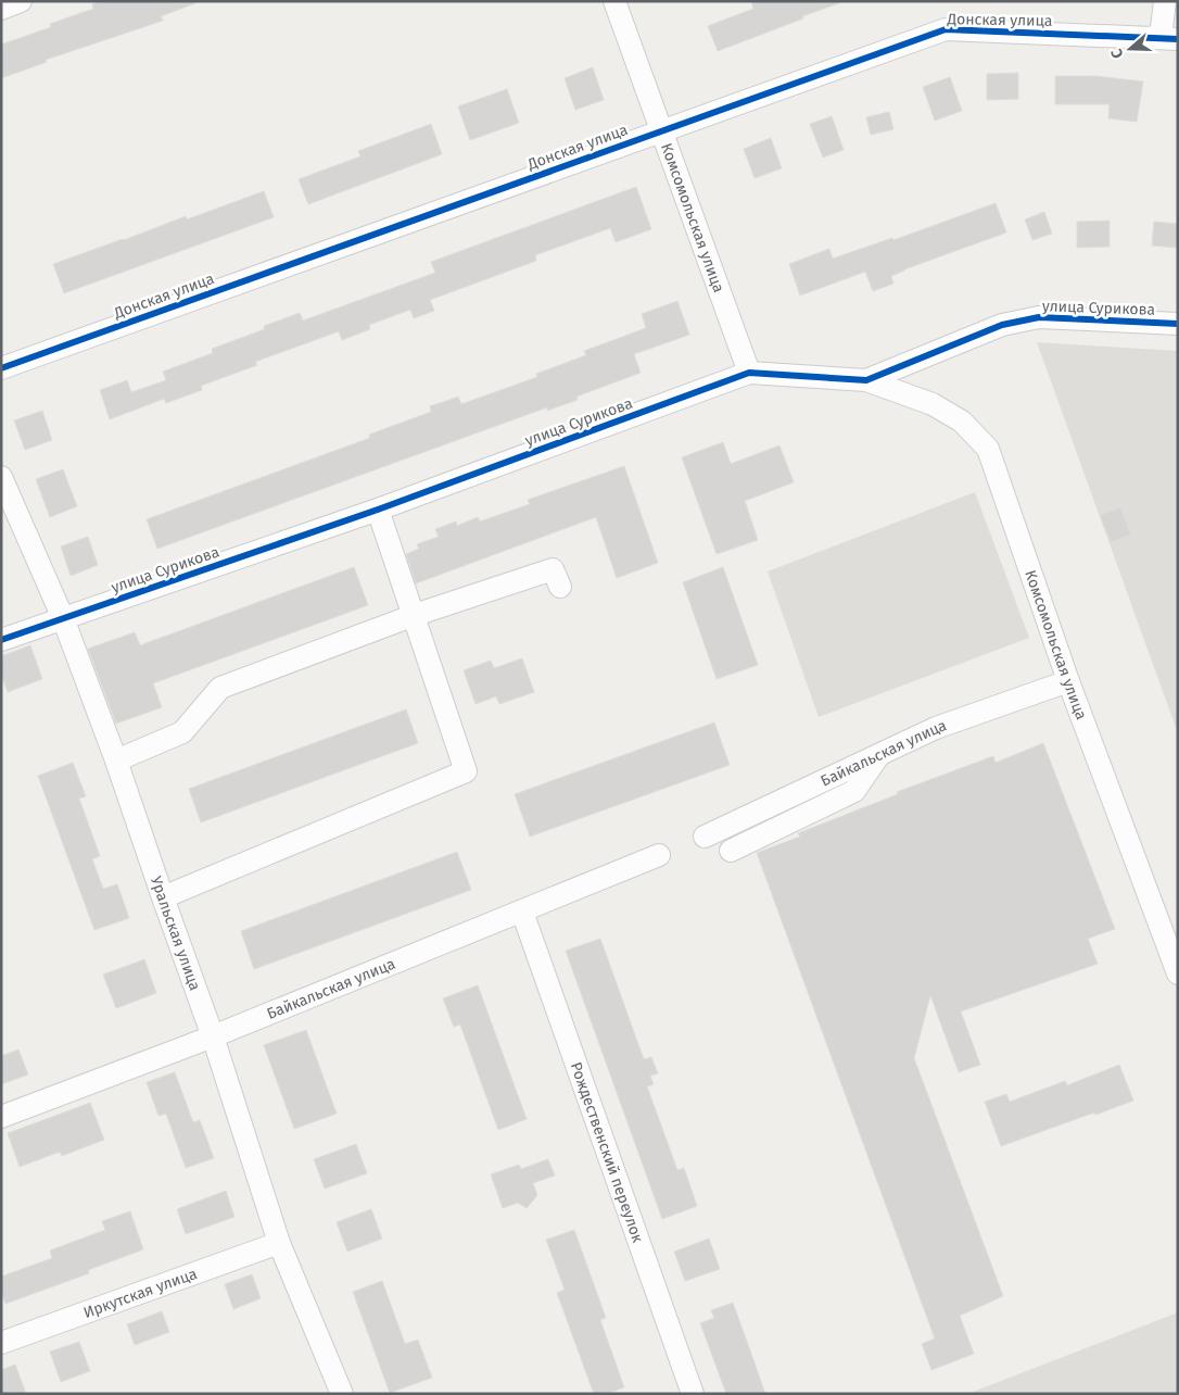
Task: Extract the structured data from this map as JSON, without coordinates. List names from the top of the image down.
{
  "streets": {
    "street": [
      "Донская улица",
      "Комсомольская улица",
      "улица Сурикова",
      "Байкальская улица",
      "Уральская улица",
      "Рождественский переулок",
      "Иркутская улица"
    ]
  },
  "crossings": [
    ["Донская улица", "Комсомольская улица"],
    ["Комсомольская улица", "улица Сурикова"],
    ["Комсомольская улица", "Байкальская улица"],
    ["улица Сурикова", "Уральская улица"],
    ["Байкальская улица", "Уральская улица"],
    ["Байкальская улица", "Рождественский переулок"],
    ["Уральская улица", "Иркутская улица"]
  ],
  "north": "left"
}
